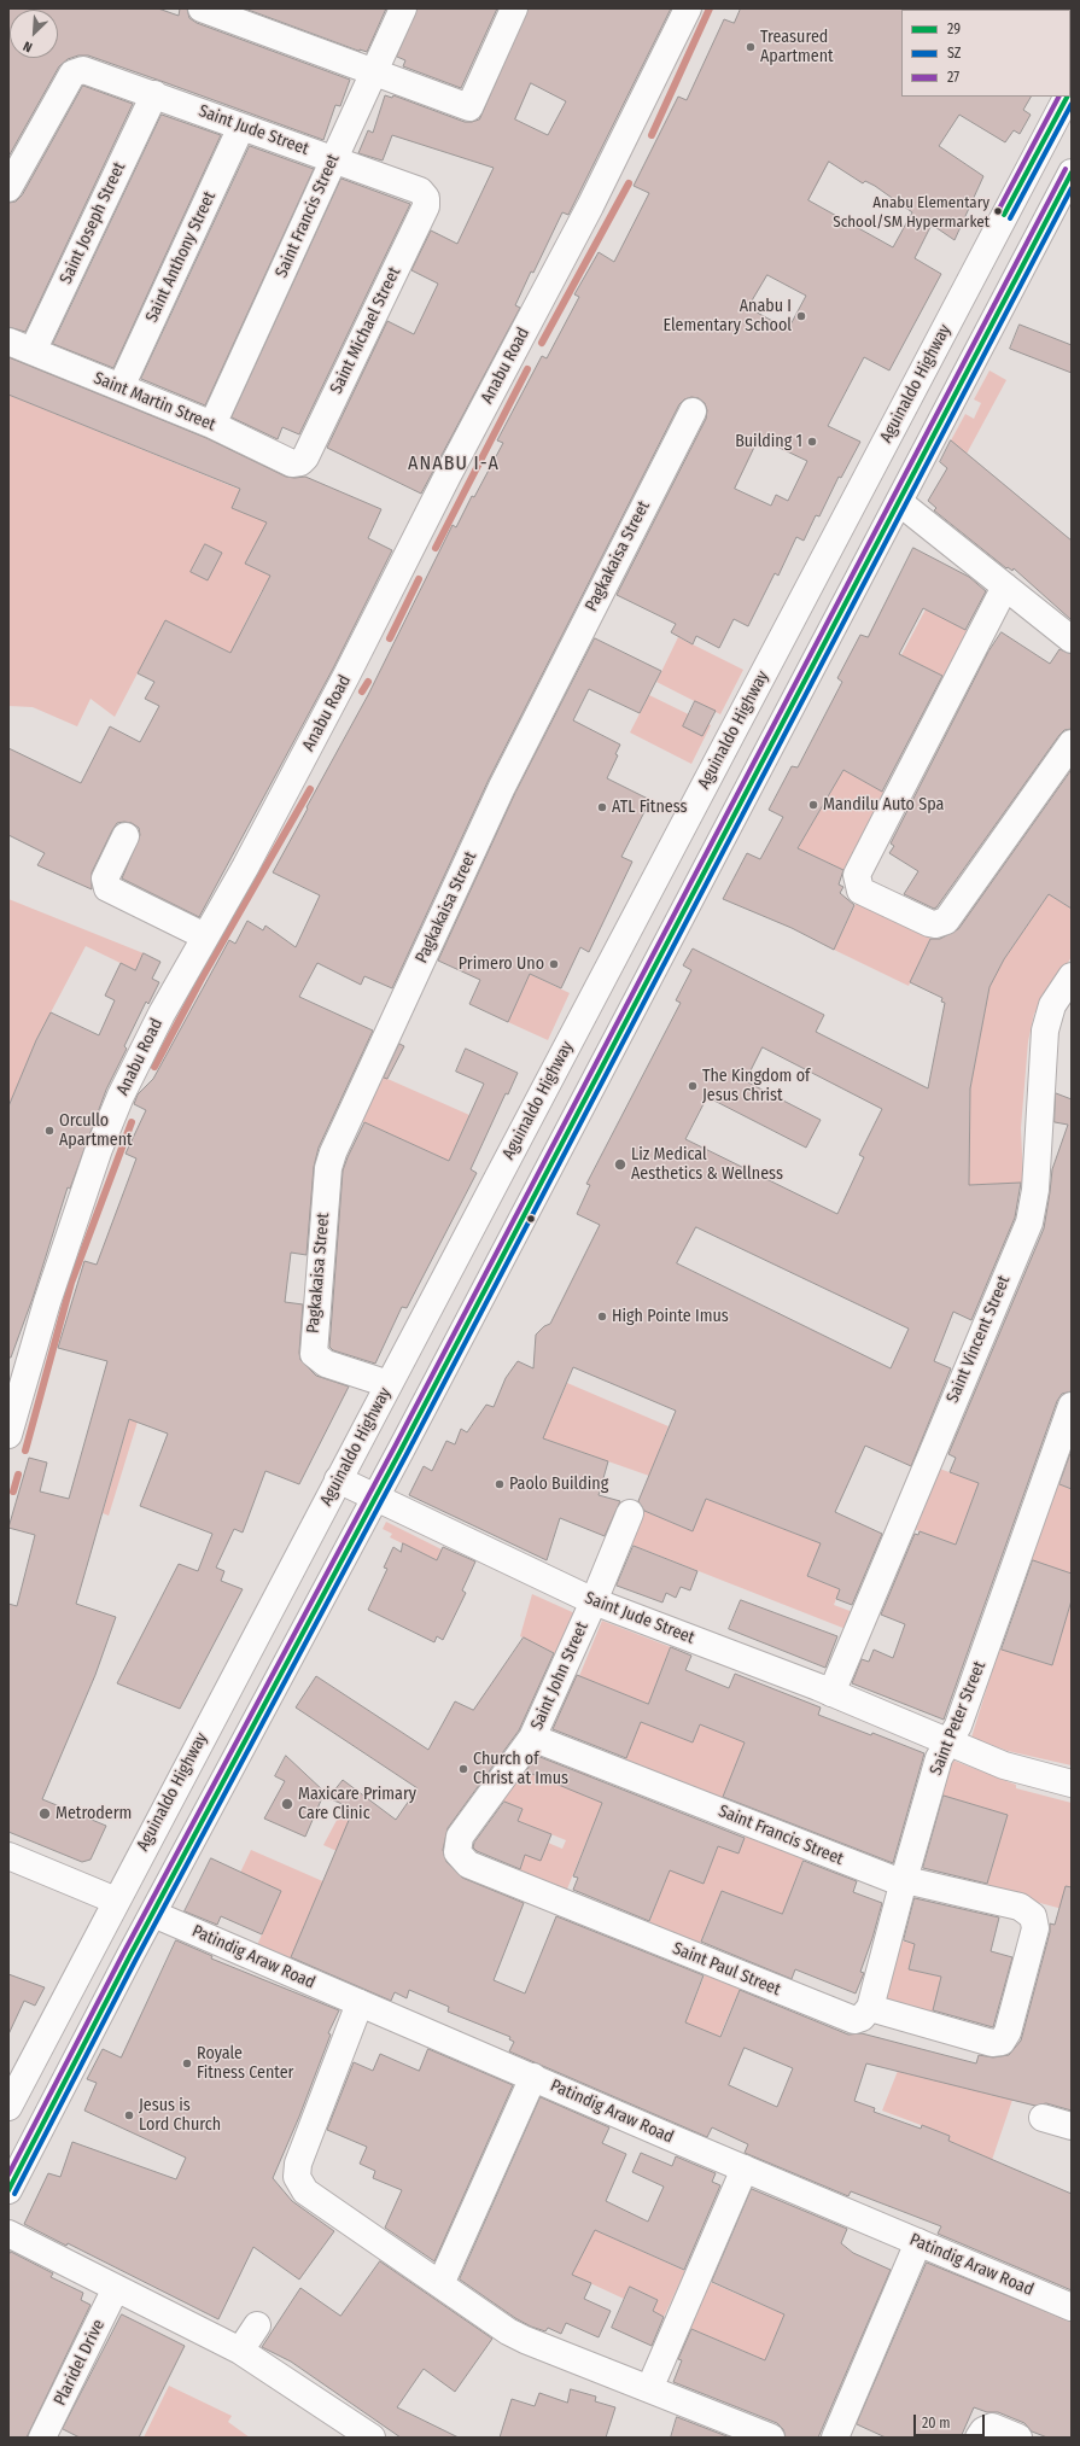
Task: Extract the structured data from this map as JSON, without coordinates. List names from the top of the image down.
{
  "streets": {
    "main road": [
      "Saint Jude Street",
      "Saint Francis Street",
      "Saint Joseph Street",
      "Saint Anthony Street",
      "Saint Michael Street",
      "Anabu Road",
      "Aguinaldo Highway",
      "Saint Martin Street",
      "Pagkakaisa Street",
      "Saint Vincent Street",
      "Saint John Street",
      "Saint Peter Street",
      "Patindig Araw Road",
      "Saint Paul Street",
      "Plaridel Drive"
    ]
  },
  "crossings": [
    ["Saint Jude Street", "Saint Francis Street"],
    ["Saint Jude Street", "Saint Joseph Street"],
    ["Saint Jude Street", "Saint Anthony Street"],
    ["Saint Jude Street", "Saint Michael Street"],
    ["Saint Jude Street", "Aguinaldo Highway"],
    ["Saint Jude Street", "Saint Vincent Street"],
    ["Saint Jude Street", "Saint John Street"],
    ["Saint Jude Street", "Saint Peter Street"],
    ["Saint Francis Street", "Saint Martin Street"],
    ["Saint Francis Street", "Saint John Street"],
    ["Saint Francis Street", "Saint Peter Street"],
    ["Saint Francis Street", "Saint Paul Street"],
    ["Saint Joseph Street", "Saint Martin Street"],
    ["Saint Anthony Street", "Saint Martin Street"],
    ["Saint Michael Street", "Saint Martin Street"],
    ["Aguinaldo Highway", "Pagkakaisa Street"],
    ["Saint John Street", "Saint Paul Street"],
    ["Saint Peter Street", "Saint Paul Street"]
  ],
  "districts": ["ANABU I-A"],
  "places": [
    "Treasured Apartment",
    "Anabu Elementary School/SM Hypermarket",
    "Anabu I Elementary School",
    "Building 1",
    "Mandilu Auto Spa",
    "ATL Fitness",
    "Primero Uno",
    "The Kingdom of Jesus Christ",
    "Orcullo Apartment",
    "Liz Medical Aesthetics & Wellness",
    "High Pointe Imus",
    "Paolo Building",
    "Church of Christ at Imus",
    "Maxicare Primary Care Clinic",
    "Metroderm",
    "Royale Fitness Center",
    "Jesus is Lord Church"
  ],
  "lines": ["transit line 29", "transit line 27", "transit line SZ"],
  "legend": ["29", "SZ", "27"],
  "scale_bar": "20 m",
  "north": "bottom left"
}
